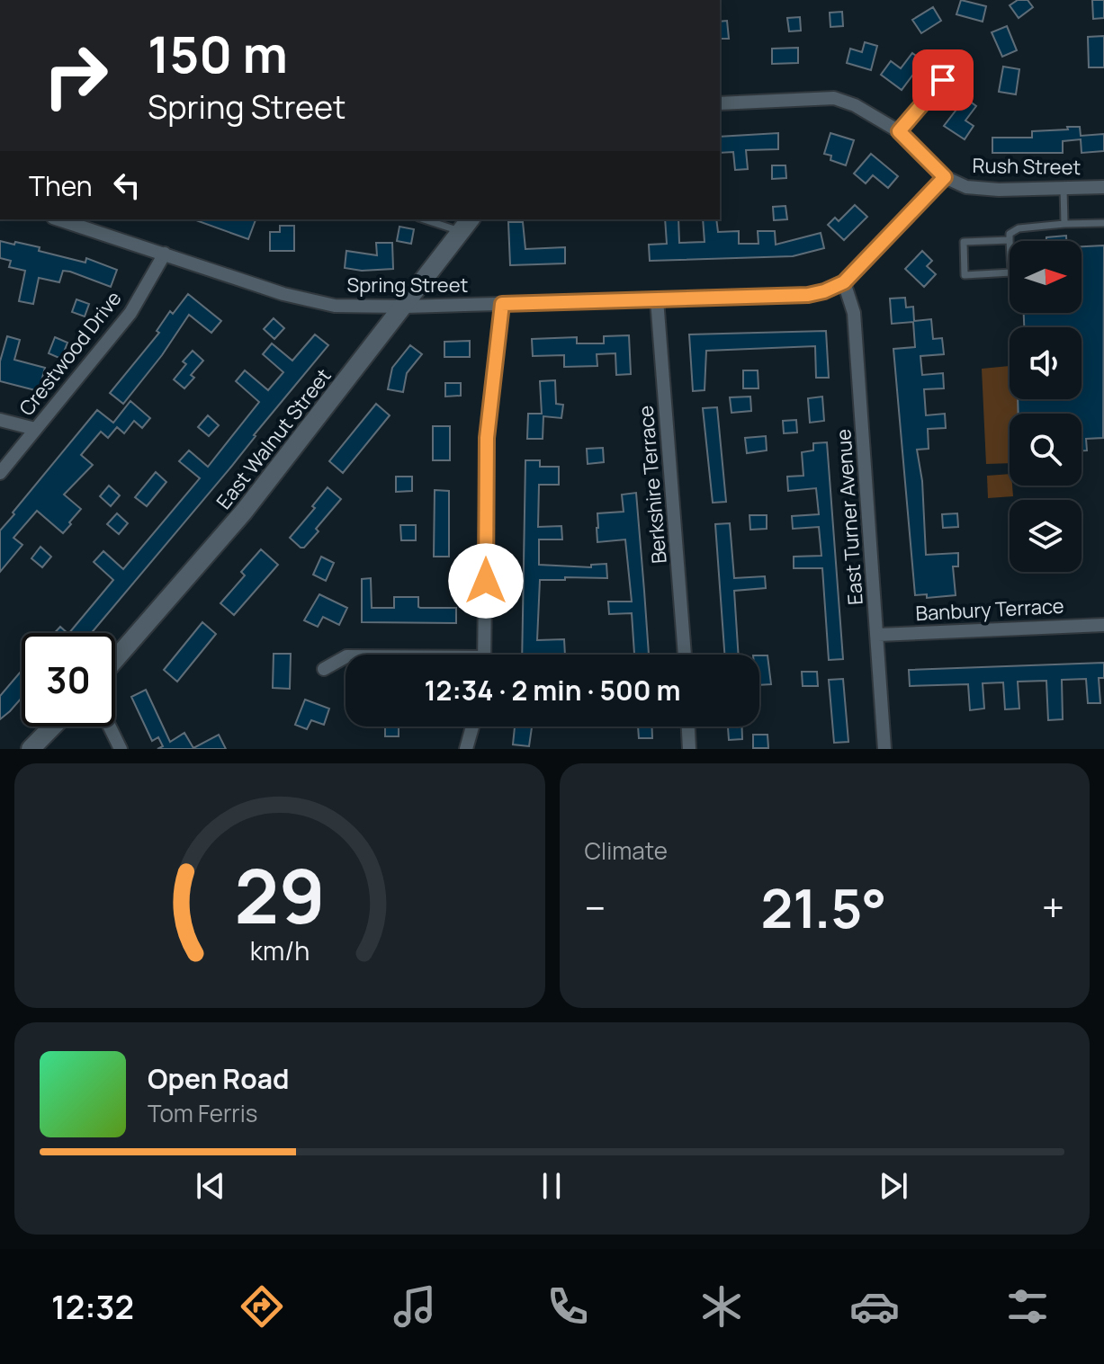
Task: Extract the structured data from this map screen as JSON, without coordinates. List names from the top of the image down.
{
  "streets": {
    "street": [
      "Rush Street",
      "Spring Street",
      "Crestwood Drive",
      "East Walnut Street",
      "Berkshire Terrace",
      "East Turner Avenue",
      "Banbury Terrace"
    ]
  },
  "crossings": [
    ["Rush Street", "Spring Street"],
    ["Spring Street", "Crestwood Drive"],
    ["Spring Street", "East Walnut Street"],
    ["Spring Street", "Berkshire Terrace"],
    ["Spring Street", "East Turner Avenue"],
    ["East Turner Avenue", "Banbury Terrace"]
  ],
  "north": "right",
  "page": {
    "turn": ["150 m", "Spring Street"],
    "then": "Then",
    "limit": "30",
    "trip": "12:34 · 2 min · 500 m",
    "tile": "Climate",
    "heat": ["−", "21.5°", "+"],
    "song": ["Open Road", "Tom Ferris"],
    "tabs": "12:32",
    "gauge": ["29", "km/h"]
  }
}
